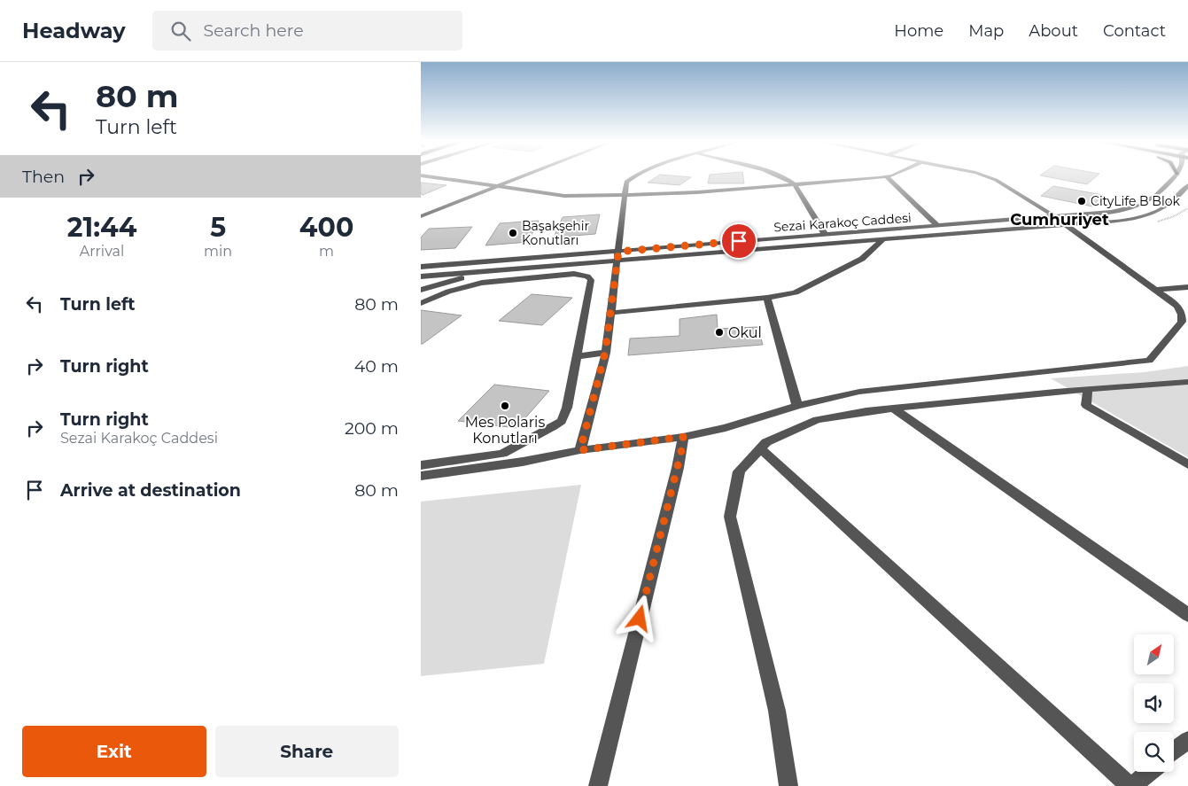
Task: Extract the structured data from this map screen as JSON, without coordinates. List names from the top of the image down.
{
  "streets": {
    "street": ["Sezai Karakoç Caddesi"]
  },
  "districts": ["Cumhuriyet"],
  "places": [
    "CityLife B Blok",
    "Başakşehir Konutları",
    "Okul",
    "Mes Polaris Konutları"
  ],
  "north": "top right",
  "page": {
    "header": "Headway",
    "search": "Search here",
    "nav": [
      "Home",
      "Map",
      "About",
      "Contact"
    ],
    "turn": ["80 m", "Turn left"],
    "then": "Then",
    "eta": [
      "21:44",
      "Arrival",
      "5",
      "min",
      "400",
      "m"
    ],
    "list": [
      {
        "name": "Turn left",
        "value": "80 m"
      },
      {
        "name": "Turn right",
        "value": "40 m"
      },
      {
        "name": "Turn right",
        "note": "Sezai Karakoç Caddesi",
        "value": "200 m"
      },
      {
        "name": "Arrive at destination",
        "value": "80 m"
      }
    ],
    "buttons": ["Exit", "Share"]
  }
}
